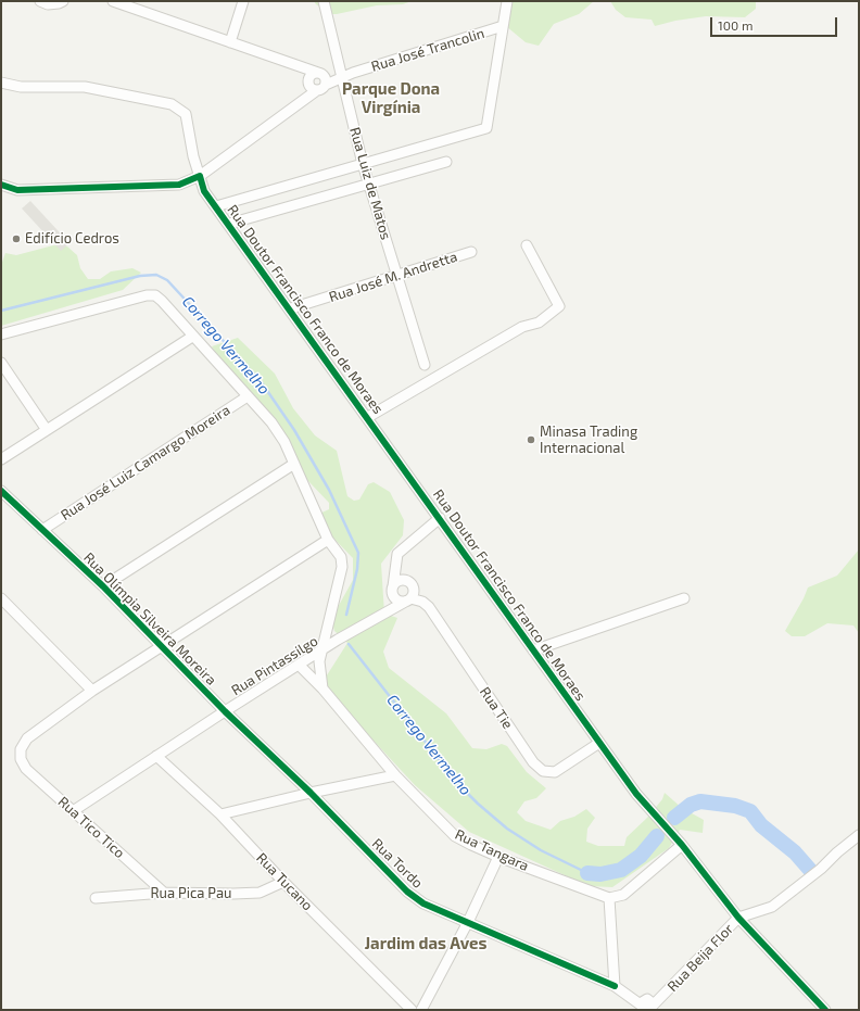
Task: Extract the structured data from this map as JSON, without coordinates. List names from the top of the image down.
{
  "streets": {
    "street": [
      "Rua José Trancolin",
      "Rua Luiz de Matos",
      "Rua José M. Andretta",
      "Rua Doutor Francisco Franco de Moraes",
      "Rua José Luiz Camargo Moreira",
      "Rua Olímpia Silveira Moreira",
      "Rua Pintassilgo",
      "Rua Tie",
      "Rua Tico Tico",
      "Rua Tangara",
      "Rua Tordo",
      "Rua Tucano",
      "Rua Pica Pau",
      "Rua Beija Flor"
    ]
  },
  "crossings": [
    ["Rua José Trancolin", "Rua Luiz de Matos"],
    ["Rua Luiz de Matos", "Rua José M. Andretta"],
    ["Rua José M. Andretta", "Rua Doutor Francisco Franco de Moraes"],
    ["Rua Doutor Francisco Franco de Moraes", "Rua Tie"],
    ["Rua Doutor Francisco Franco de Moraes", "Rua Beija Flor"],
    ["Rua José Luiz Camargo Moreira", "Rua Olímpia Silveira Moreira"],
    ["Rua Olímpia Silveira Moreira", "Rua Pintassilgo"],
    ["Rua Olímpia Silveira Moreira", "Rua Tordo"],
    ["Rua Pintassilgo", "Rua Tie"],
    ["Rua Pintassilgo", "Rua Tico Tico"],
    ["Rua Pintassilgo", "Rua Tangara"],
    ["Rua Pintassilgo", "Rua Tordo"],
    ["Rua Pintassilgo", "Rua Tucano"],
    ["Rua Tico Tico", "Rua Pica Pau"],
    ["Rua Tordo", "Rua Beija Flor"],
    ["Rua Tucano", "Rua Pica Pau"]
  ],
  "districts": ["Parque Dona Virgínia", "Jardim das Aves"],
  "water": ["Corrego Vermelho"],
  "places": ["Edifício Cedros", "Minasa Trading Internacional"],
  "scale_bar": "100 m"
}
